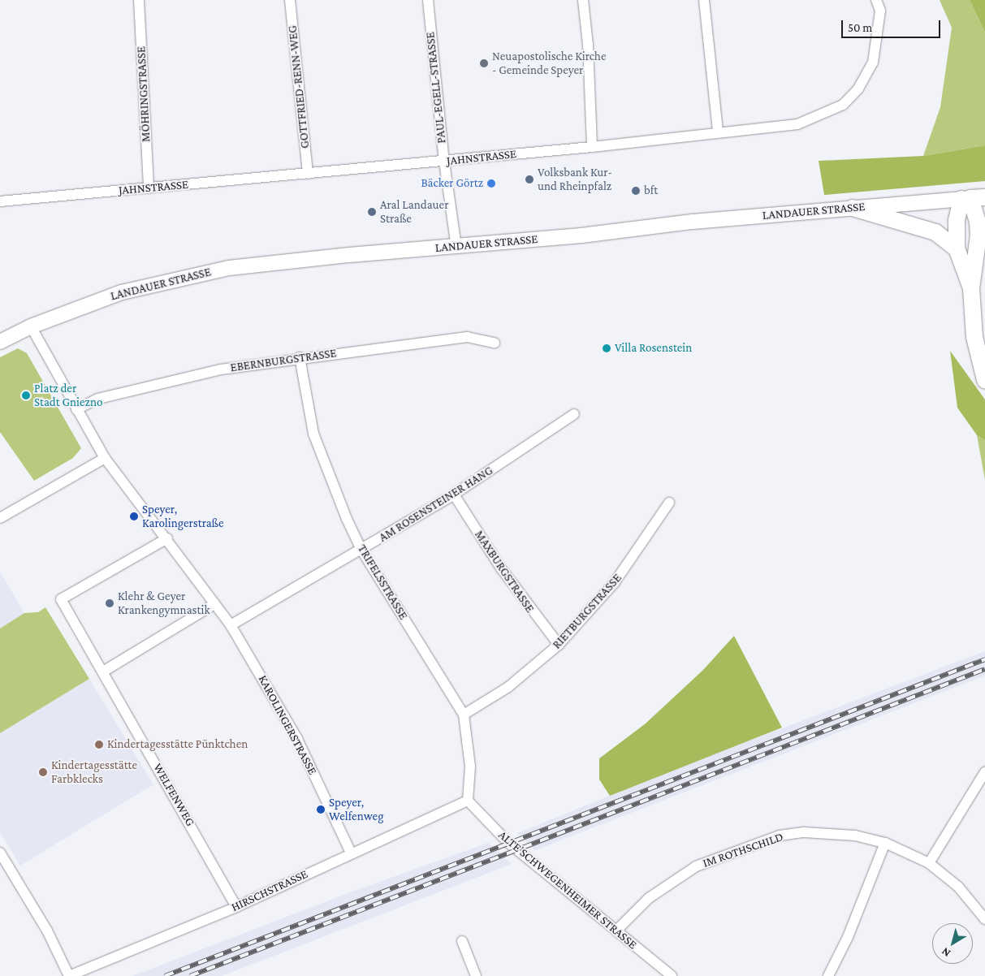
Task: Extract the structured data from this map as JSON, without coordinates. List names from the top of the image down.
{
  "streets": {
    "main road": ["LANDAUER STRASSE"],
    "street": [
      "GOTTFRIED-RENN-WEG",
      "PAUL-EGELL-STRASSE",
      "MÖHRINGSTRASSE",
      "JAHNSTRASSE",
      "EBERNBURGSTRASSE",
      "AM ROSENSTEINER HANG",
      "MAXBURGSTRASSE",
      "TRIFELSSTRASSE",
      "RIETBURGSTRASSE",
      "KAROLINGERSTRASSE",
      "WELFENWEG",
      "IM ROTHSCHILD",
      "ALTE SCHWEGENHEIMER STRASSE",
      "HIRSCHSTRASSE"
    ]
  },
  "crossings": [
    ["GOTTFRIED-RENN-WEG", "JAHNSTRASSE"],
    ["PAUL-EGELL-STRASSE", "JAHNSTRASSE"],
    ["PAUL-EGELL-STRASSE", "LANDAUER STRASSE"],
    ["MÖHRINGSTRASSE", "JAHNSTRASSE"],
    ["LANDAUER STRASSE", "KAROLINGERSTRASSE"],
    ["EBERNBURGSTRASSE", "TRIFELSSTRASSE"],
    ["EBERNBURGSTRASSE", "KAROLINGERSTRASSE"],
    ["AM ROSENSTEINER HANG", "MAXBURGSTRASSE"],
    ["AM ROSENSTEINER HANG", "TRIFELSSTRASSE"],
    ["AM ROSENSTEINER HANG", "KAROLINGERSTRASSE"],
    ["MAXBURGSTRASSE", "RIETBURGSTRASSE"],
    ["TRIFELSSTRASSE", "RIETBURGSTRASSE"],
    ["TRIFELSSTRASSE", "ALTE SCHWEGENHEIMER STRASSE"],
    ["TRIFELSSTRASSE", "HIRSCHSTRASSE"],
    ["KAROLINGERSTRASSE", "WELFENWEG"],
    ["KAROLINGERSTRASSE", "HIRSCHSTRASSE"],
    ["WELFENWEG", "HIRSCHSTRASSE"],
    ["IM ROTHSCHILD", "ALTE SCHWEGENHEIMER STRASSE"],
    ["ALTE SCHWEGENHEIMER STRASSE", "HIRSCHSTRASSE"]
  ],
  "places": [
    "Neuapostolische Kirche - Gemeinde Speyer",
    "Volksbank Kur- und Rheinpfalz",
    "Bäcker Görtz",
    "bft",
    "Aral Landauer Straße",
    "Villa Rosenstein",
    "Platz der Stadt Gniezno",
    "Speyer, Karolingerstraße",
    "Klehr & Geyer Krankengymnastik",
    "Kindertagesstätte Pünktchen",
    "Kindertagesstätte Farbklecks",
    "Speyer, Welfenweg"
  ],
  "scale_bar": "50 m",
  "north": "bottom left"
}
